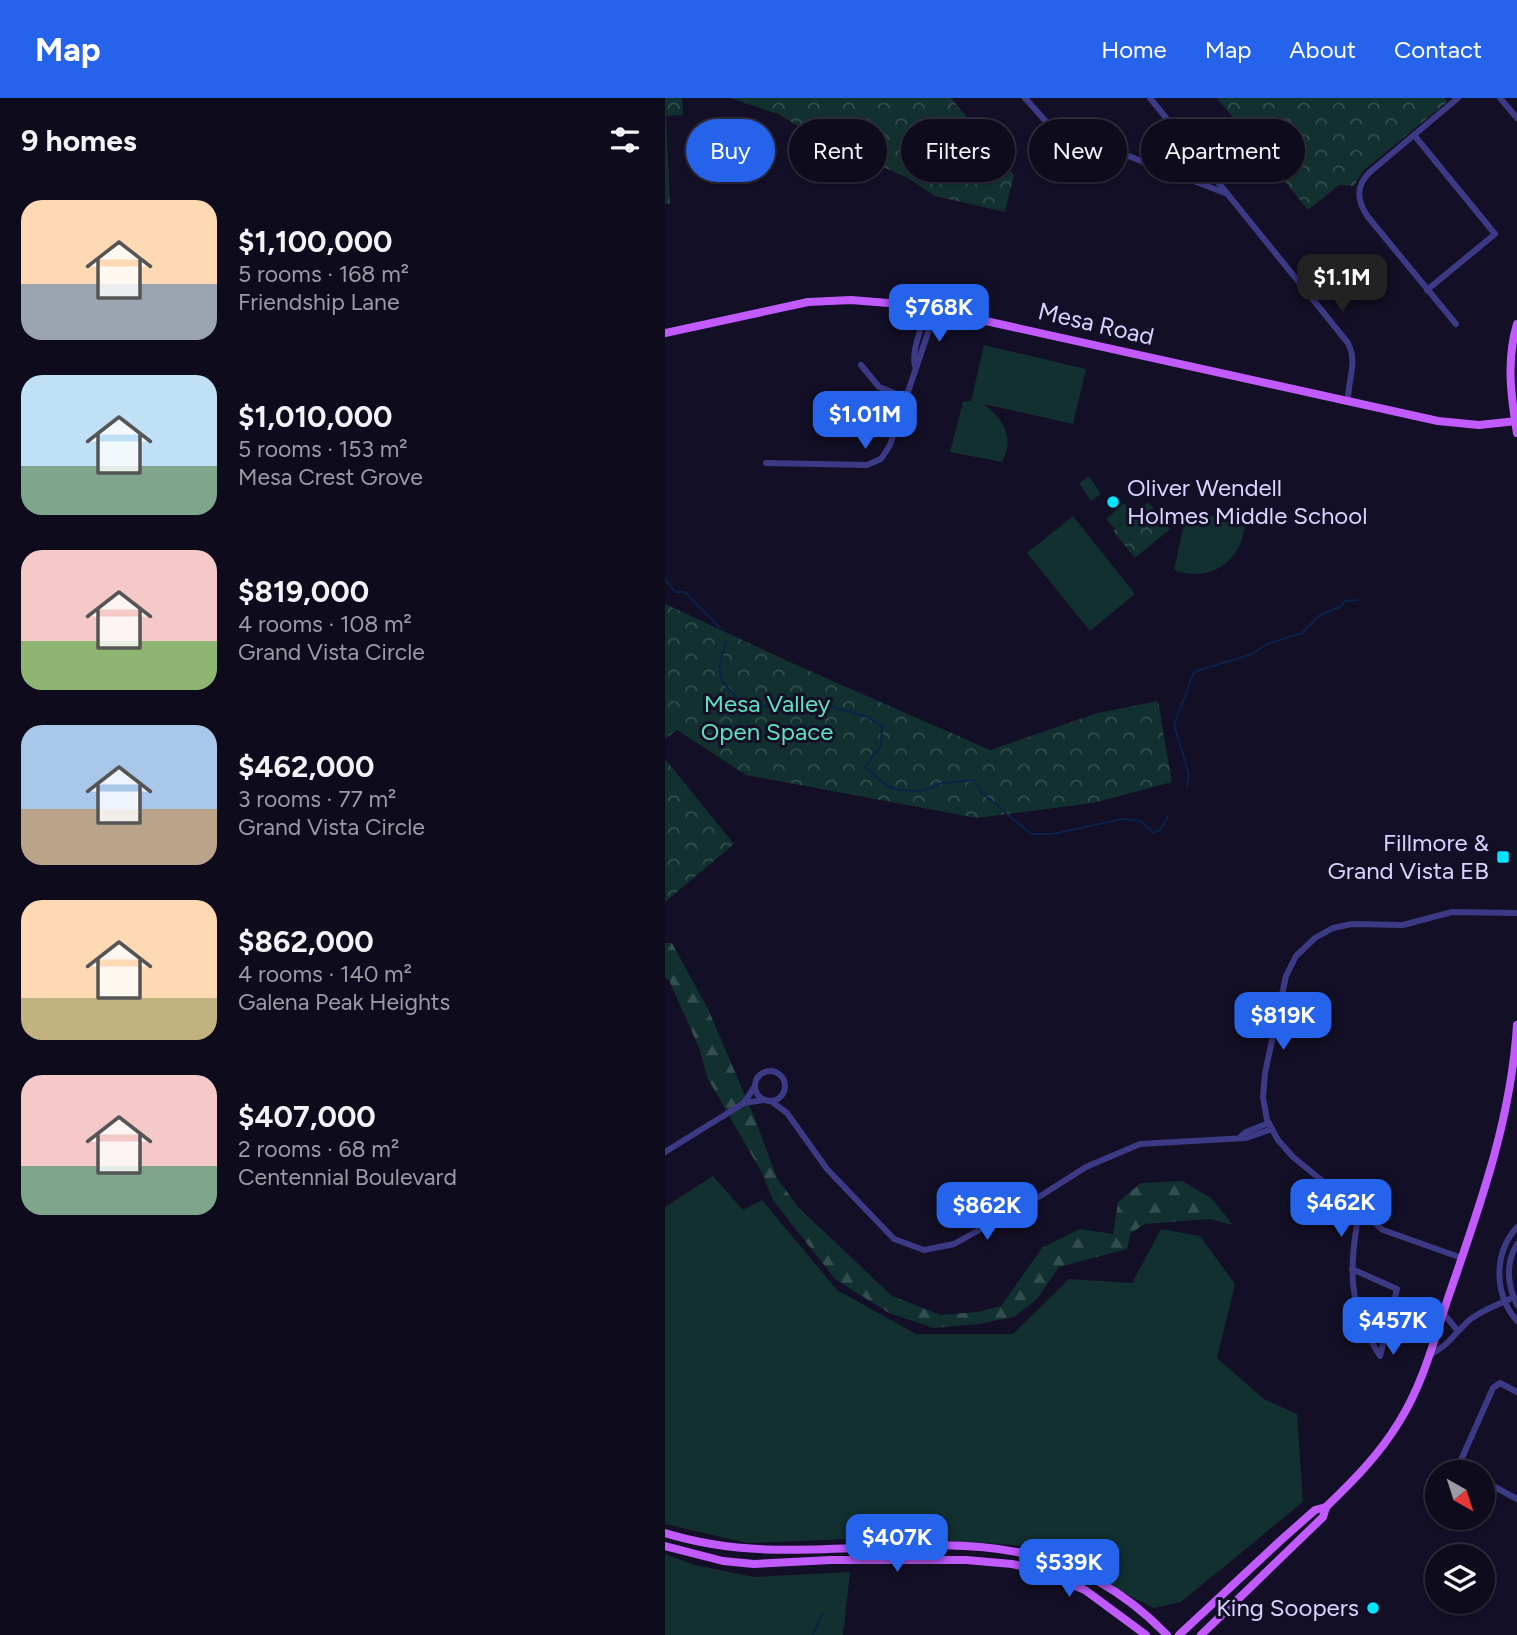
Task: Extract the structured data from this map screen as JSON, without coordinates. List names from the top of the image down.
{
  "streets": {
    "main road": ["Mesa Road"]
  },
  "parks": ["Mesa Valley Open Space"],
  "places": {
    "other": ["Oliver Wendell Holmes Middle School", "King Soopers"],
    "transit": ["Fillmore & Grand Vista EB"]
  },
  "north": "bottom right",
  "page": {
    "header": "Map",
    "nav": [
      "Home",
      "Map",
      "About",
      "Contact"
    ],
    "heading": "9 homes",
    "chip": [
      "Buy",
      "Rent",
      "Filters",
      "New",
      "Apartment"
    ],
    "list": [
      {
        "name": "$1,100,000",
        "note": "5 rooms · 168 m² · Friendship Lane"
      },
      {
        "name": "$1,010,000",
        "note": "5 rooms · 153 m² · Mesa Crest Grove"
      },
      {
        "name": "$819,000",
        "note": "4 rooms · 108 m² · Grand Vista Circle"
      },
      {
        "name": "$462,000",
        "note": "3 rooms · 77 m² · Grand Vista Circle"
      },
      {
        "name": "$862,000",
        "note": "4 rooms · 140 m² · Galena Peak Heights"
      },
      {
        "name": "$407,000",
        "note": "2 rooms · 68 m² · Centennial Boulevard"
      }
    ],
    "price": [
      "$1.1M",
      "$768K",
      "$1.01M",
      "$819K",
      "$462K",
      "$862K",
      "$457K",
      "$407K",
      "$539K"
    ]
  }
}
